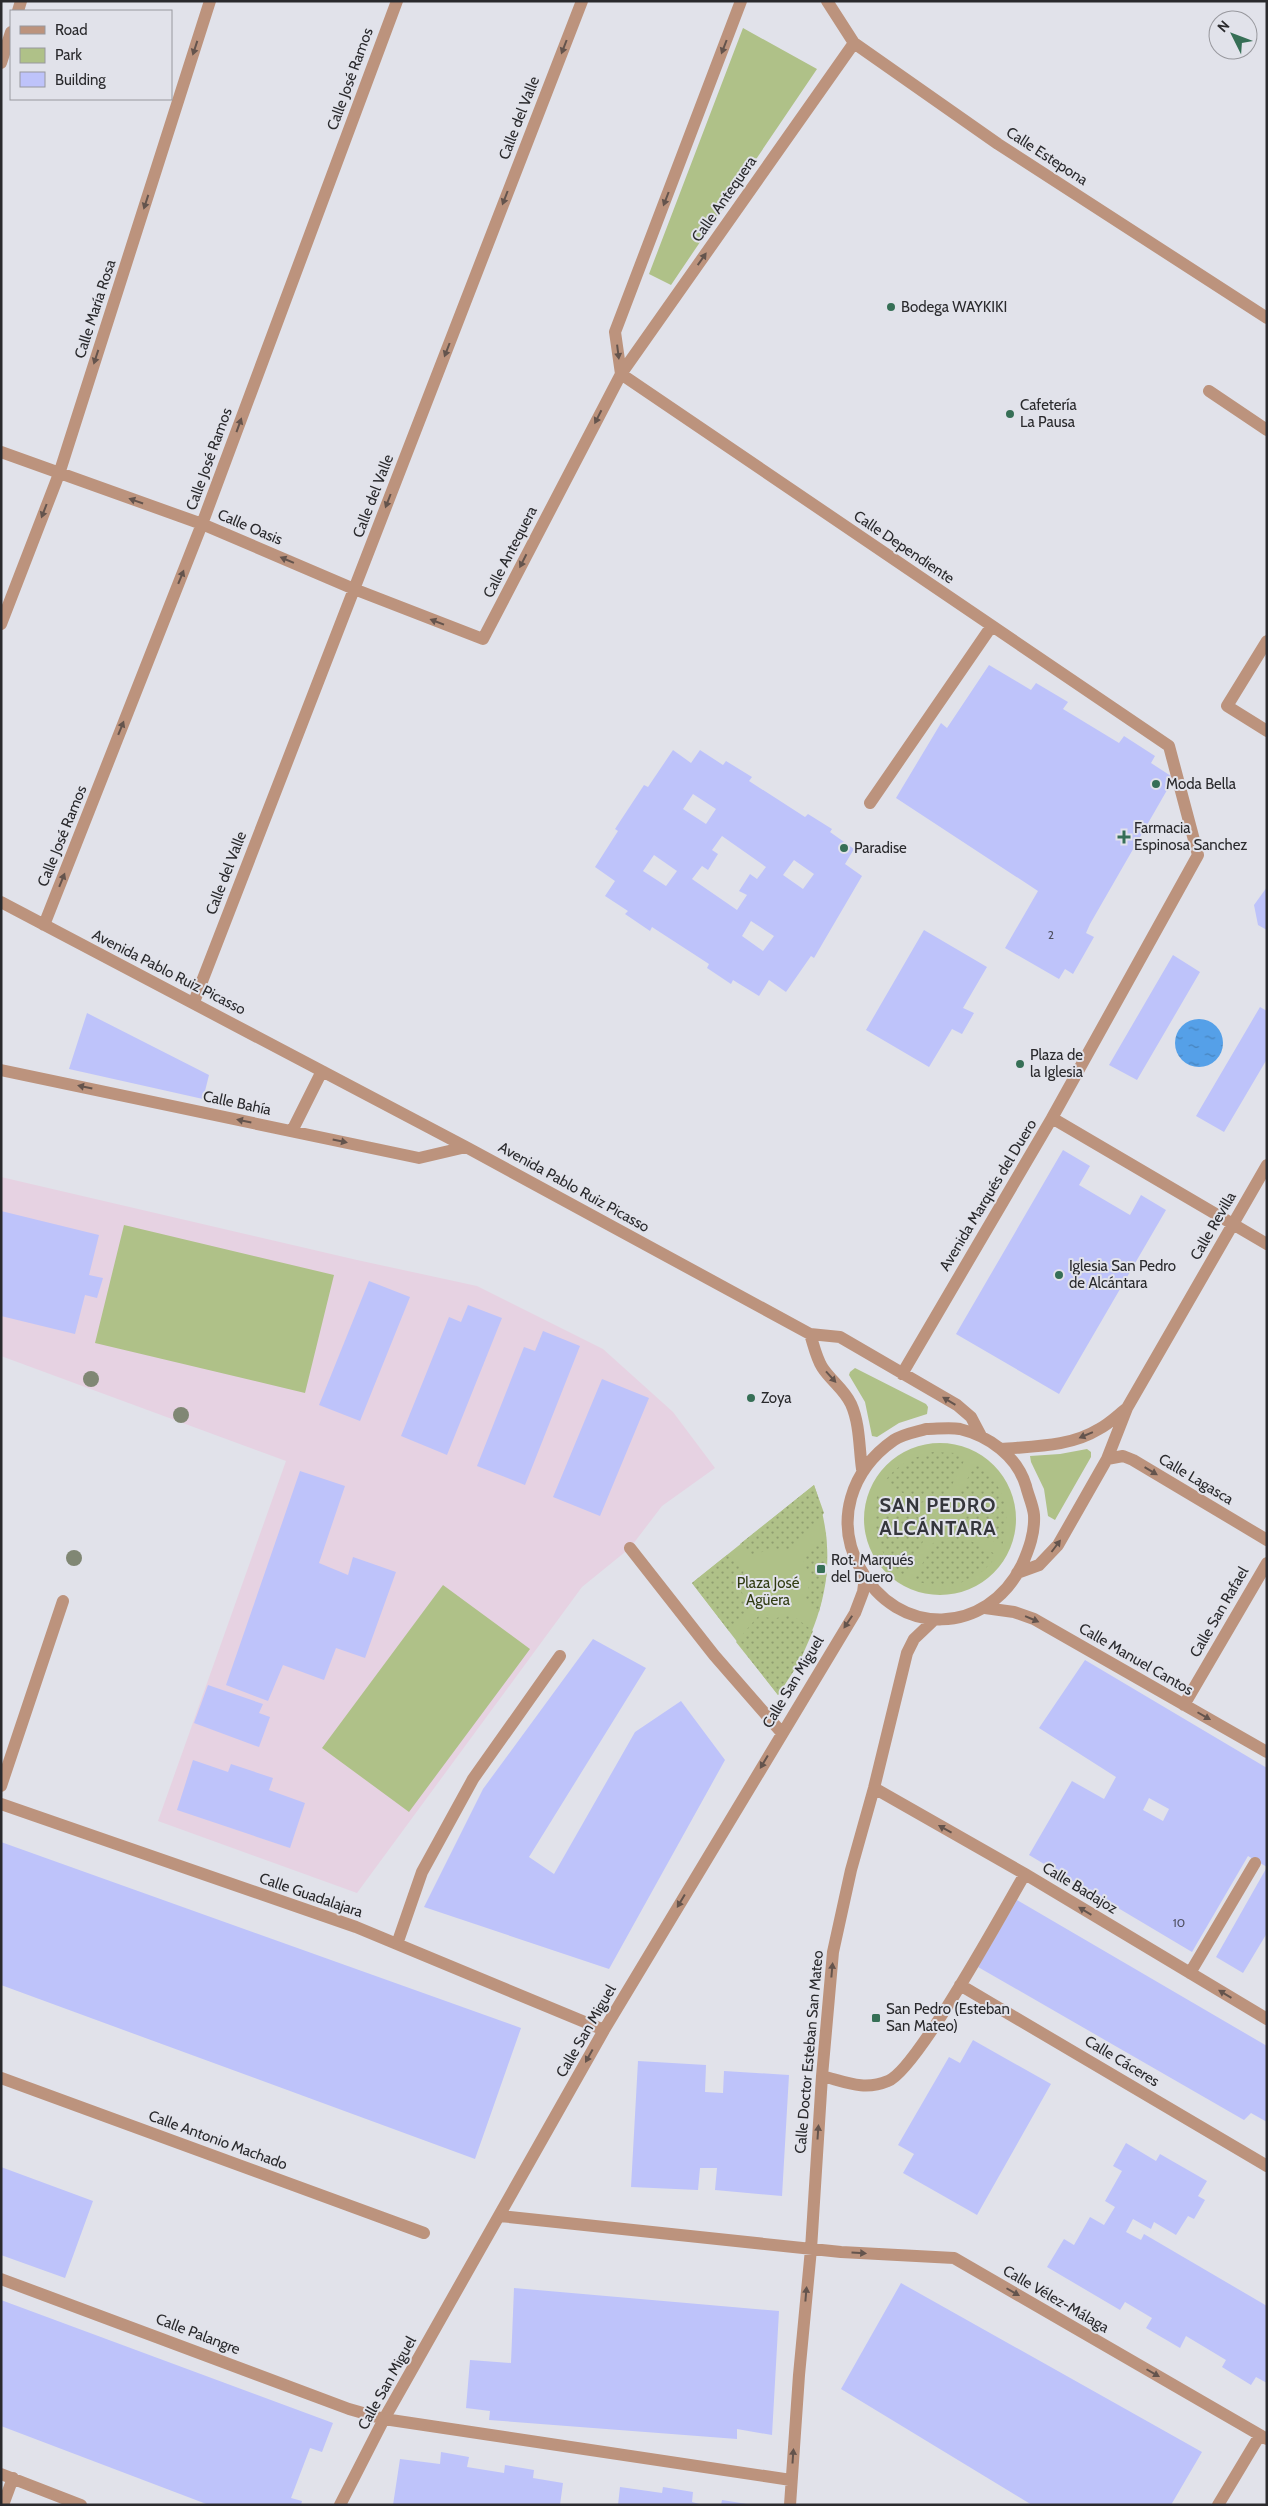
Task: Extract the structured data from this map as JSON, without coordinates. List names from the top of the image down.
{
  "streets": {
    "street": [
      "Calle José Ramos",
      "Calle del Valle",
      "Calle Estepona",
      "Calle Antequera",
      "Calle María Rosa",
      "Calle Oasis",
      "Calle Dependiente",
      "Avenida Pablo Ruiz Picasso",
      "Calle Bahía",
      "Avenida Marqués del Duero",
      "Calle Revilla",
      "Calle Lagasca",
      "Calle San Rafael",
      "Calle Manuel Cantos",
      "Calle San Miguel",
      "Calle Badajoz",
      "Calle Guadalajara",
      "Calle Doctor Esteban San Mateo",
      "Calle Cáceres",
      "Calle Antonio Machado",
      "Calle Vélez-Málaga",
      "Calle Palangre"
    ]
  },
  "crossings": [
    ["Calle José Ramos", "Calle Oasis"],
    ["Calle José Ramos", "Avenida Pablo Ruiz Picasso"],
    ["Calle del Valle", "Calle Oasis"],
    ["Calle del Valle", "Avenida Pablo Ruiz Picasso"],
    ["Calle Estepona", "Calle Antequera"],
    ["Calle Antequera", "Calle Oasis"],
    ["Calle Antequera", "Calle Dependiente"],
    ["Calle María Rosa", "Calle Oasis"],
    ["Calle Dependiente", "Avenida Marqués del Duero"],
    ["Avenida Pablo Ruiz Picasso", "Calle Bahía"],
    ["Avenida Pablo Ruiz Picasso", "Avenida Marqués del Duero"],
    ["Avenida Marqués del Duero", "Calle Revilla"],
    ["Calle Revilla", "Calle Lagasca"],
    ["Calle San Rafael", "Calle Manuel Cantos"],
    ["Calle San Miguel", "Calle Guadalajara"],
    ["Calle San Miguel", "Calle Vélez-Málaga"],
    ["Calle San Miguel", "Calle Palangre"],
    ["Calle Badajoz", "Calle Doctor Esteban San Mateo"],
    ["Calle Doctor Esteban San Mateo", "Calle Vélez-Málaga"],
    ["Calle Doctor Esteban San Mateo", "Calle Palangre"]
  ],
  "one_way": [
    "Calle José Ramos",
    "Calle del Valle",
    "Calle María Rosa",
    "Calle Oasis",
    "Calle Lagasca",
    "Calle Manuel Cantos",
    "Calle San Miguel",
    "Calle Badajoz",
    "Calle Doctor Esteban San Mateo",
    "Calle Vélez-Málaga"
  ],
  "districts": ["SAN PEDRO ALCÁNTARA"],
  "parks": ["Plaza José Agüera"],
  "places": {
    "other": [
      "Bodega WAYKIKI",
      "Cafetería La Pausa",
      "Moda Bella",
      "Paradise",
      "Plaza de la Iglesia",
      "Iglesia San Pedro de Alcántara",
      "Zoya"
    ],
    "health": ["Farmacia Espinosa Sanchez"],
    "transit": ["Rot. Marqués del Duero", "San Pedro (Esteban San Mateo)"]
  },
  "house_numbers": ["2", "10"],
  "legend": ["Road", "Park", "Building"],
  "north": "top left"
}
